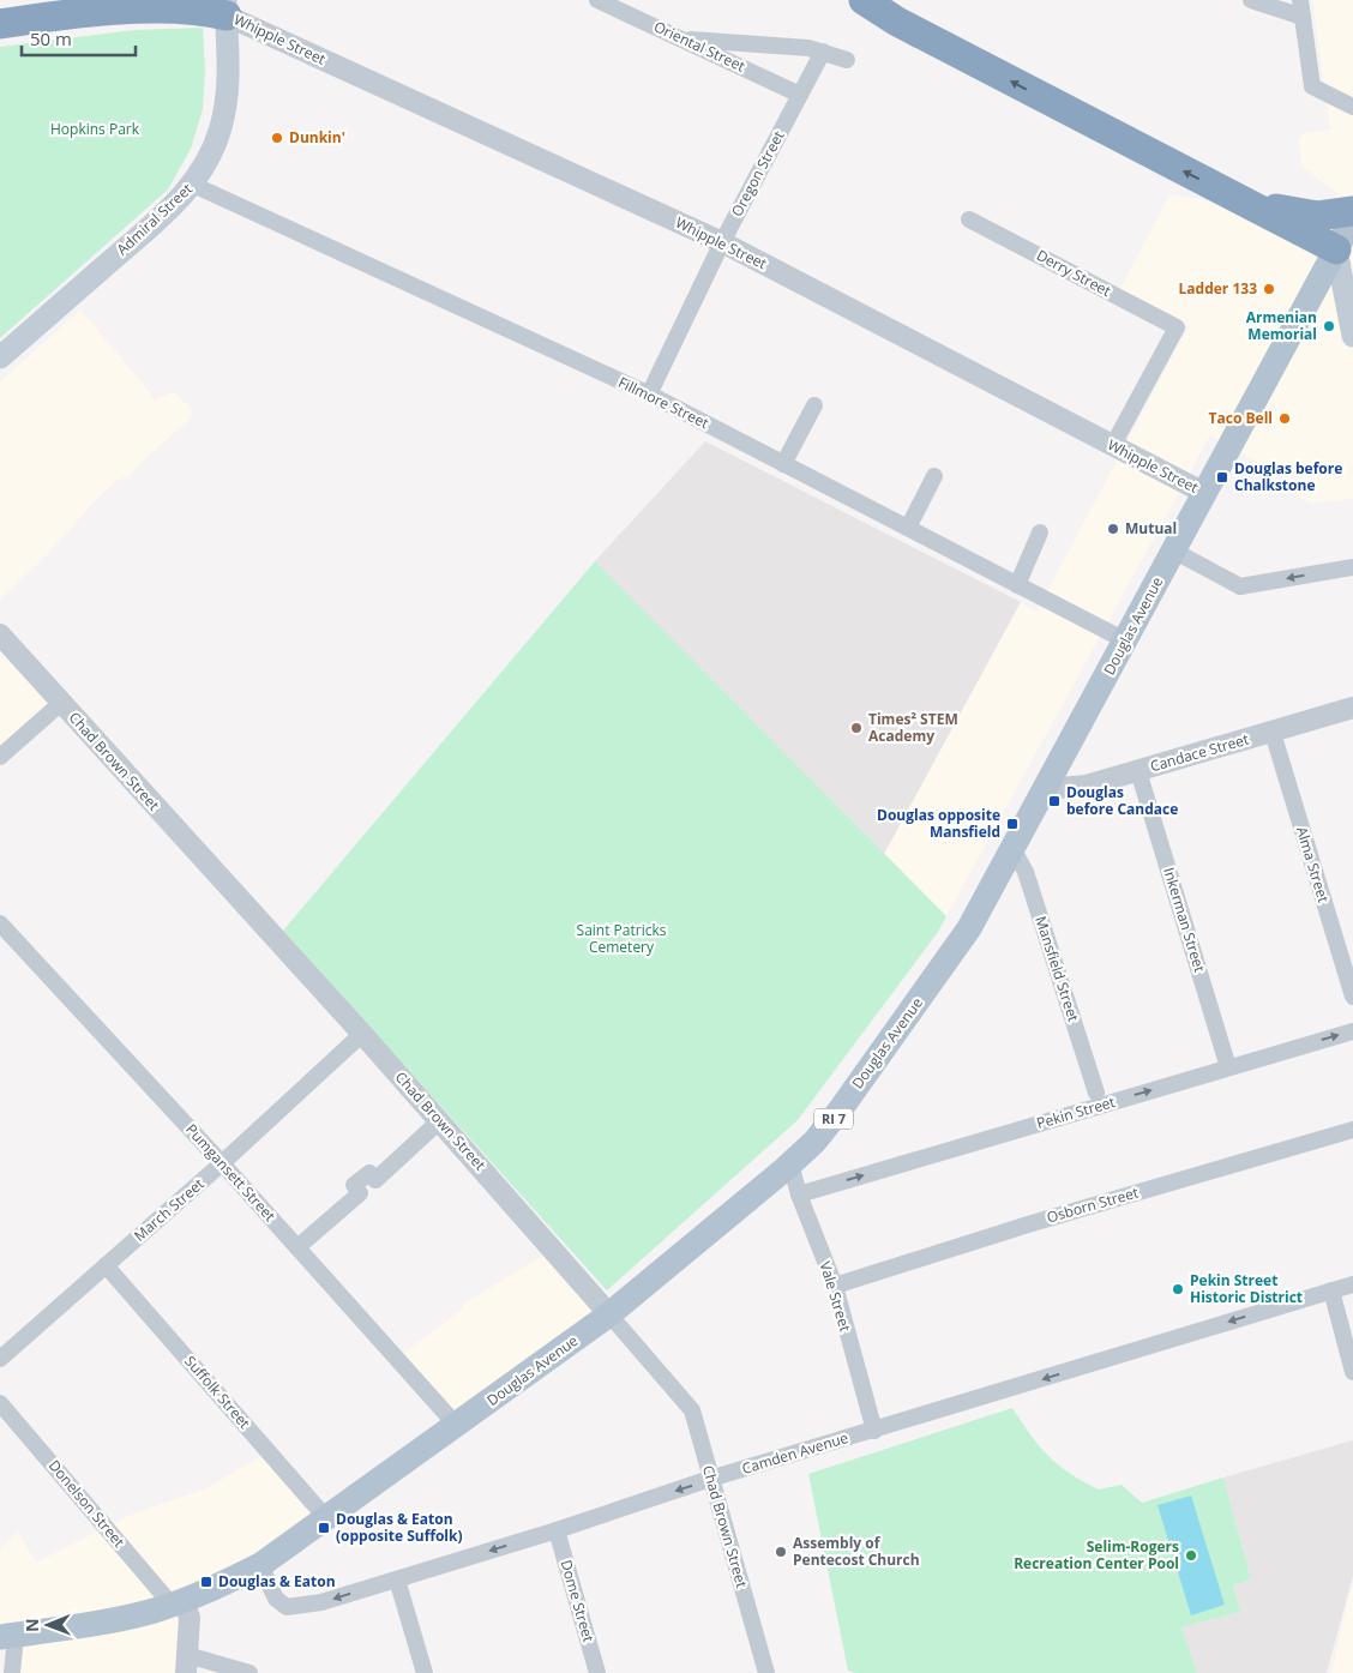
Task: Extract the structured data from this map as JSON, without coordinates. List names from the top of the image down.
{
  "streets": {
    "main road": ["Admiral Street", "Douglas Avenue", "RI 7"],
    "street": [
      "Whipple Street",
      "Oriental Street",
      "Oregon Street",
      "Derry Street",
      "Fillmore Street",
      "Candace Street",
      "Chad Brown Street",
      "Alma Street",
      "Inkerman Street",
      "Mansfield Street",
      "Pekin Street",
      "Pumgansett Street",
      "Osborn Street",
      "March Street",
      "Vale Street",
      "Suffolk Street",
      "Camden Avenue",
      "Donelson Street",
      "Dome Street"
    ]
  },
  "crossings": [
    ["Whipple Street", "Oregon Street"],
    ["Whipple Street", "Admiral Street"],
    ["Whipple Street", "Derry Street"],
    ["Whipple Street", "Douglas Avenue"],
    ["Oriental Street", "Oregon Street"],
    ["Oregon Street", "Fillmore Street"],
    ["Admiral Street", "Fillmore Street"],
    ["Fillmore Street", "Douglas Avenue"],
    ["Douglas Avenue", "Candace Street"],
    ["Douglas Avenue", "Chad Brown Street"],
    ["Douglas Avenue", "Mansfield Street"],
    ["Douglas Avenue", "Pumgansett Street"],
    ["Douglas Avenue", "Vale Street"],
    ["Douglas Avenue", "Suffolk Street"],
    ["Douglas Avenue", "Camden Avenue"],
    ["Douglas Avenue", "Donelson Street"],
    ["Candace Street", "Alma Street"],
    ["Candace Street", "Inkerman Street"],
    ["Chad Brown Street", "March Street"],
    ["Chad Brown Street", "Camden Avenue"],
    ["Inkerman Street", "Pekin Street"],
    ["Pekin Street", "Vale Street"],
    ["Pumgansett Street", "March Street"],
    ["Osborn Street", "Vale Street"],
    ["March Street", "Suffolk Street"],
    ["Vale Street", "Camden Avenue"],
    ["Camden Avenue", "Dome Street"]
  ],
  "one_way": ["Pekin Street", "Camden Avenue"],
  "parks": ["Hopkins Park", "Saint Patricks Cemetery"],
  "places": {
    "other": [
      "Dunkin'",
      "Ladder 133",
      "Armenian Memorial",
      "Taco Bell",
      "Mutual",
      "Times² STEM Academy",
      "Pekin Street Historic District",
      "Assembly of Pentecost Church",
      "Selim-Rogers Recreation Center Pool"
    ],
    "transit": [
      "Douglas before Chalkstone",
      "Douglas before Candace",
      "Douglas opposite Mansfield",
      "Douglas & Eaton (opposite Suffolk)",
      "Douglas & Eaton"
    ]
  },
  "scale_bar": "50 m",
  "north": "left"
}
